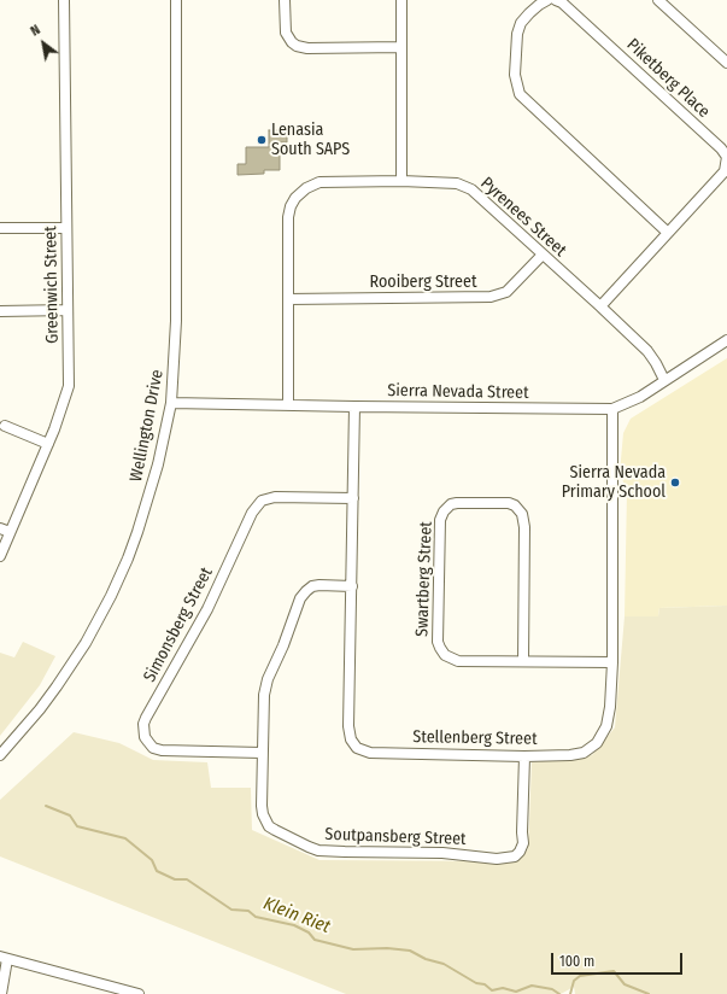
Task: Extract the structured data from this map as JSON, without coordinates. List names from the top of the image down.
{
  "streets": {
    "street": [
      "Piketberg Place",
      "Pyrenees Street",
      "Rooiberg Street",
      "Greenwich Street",
      "Sierra Nevada Street",
      "Wellington Drive",
      "Swartberg Street",
      "Simonsberg Street",
      "Stellenberg Street",
      "Soutpansberg Street"
    ]
  },
  "crossings": [
    ["Piketberg Place", "Pyrenees Street"],
    ["Pyrenees Street", "Rooiberg Street"],
    ["Pyrenees Street", "Sierra Nevada Street"],
    ["Sierra Nevada Street", "Wellington Drive"],
    ["Sierra Nevada Street", "Stellenberg Street"],
    ["Swartberg Street", "Stellenberg Street"],
    ["Simonsberg Street", "Stellenberg Street"],
    ["Simonsberg Street", "Soutpansberg Street"],
    ["Stellenberg Street", "Soutpansberg Street"]
  ],
  "water": ["Klein Riet"],
  "places": ["Lenasia South SAPS", "Sierra Nevada Primary School"],
  "scale_bar": "100 m",
  "north": "top left"
}
